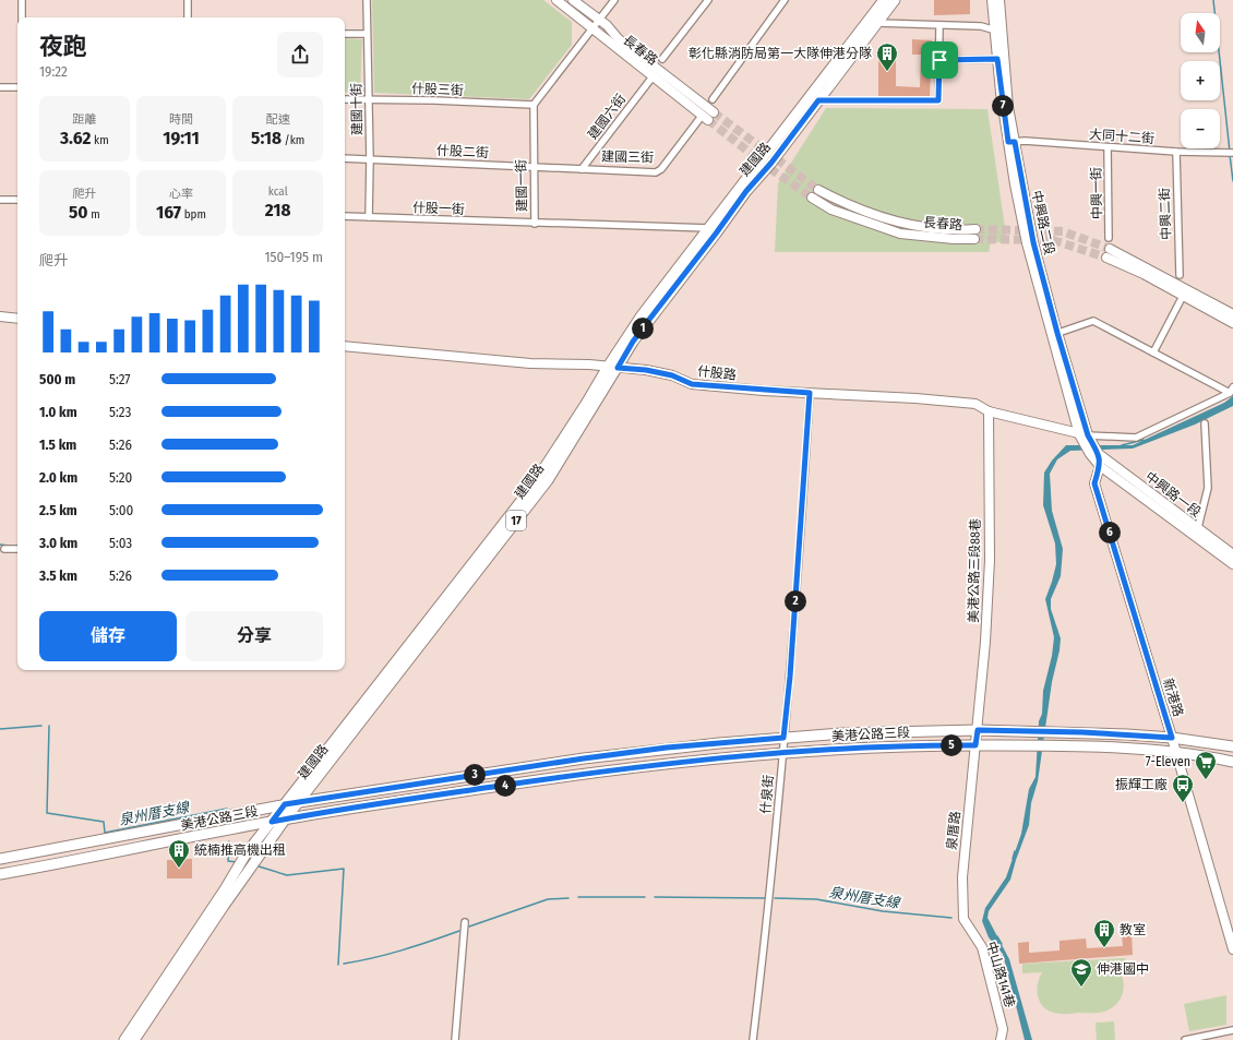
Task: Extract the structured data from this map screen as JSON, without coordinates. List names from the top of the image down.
{
  "streets": {
    "main road": ["建國路", "17", "美港公路三段"],
    "street": [
      "長春路",
      "什股三街",
      "建國十街",
      "建國六街",
      "大同十二街",
      "什股二街",
      "建國三街",
      "建國一街",
      "中興一街",
      "什股一街",
      "中興二街",
      "中興路二段",
      "什股路",
      "中興路一段",
      "美港公路三段88巷",
      "新港路",
      "什泉街",
      "泉厝路",
      "中山路141巷"
    ]
  },
  "crossings": [
    ["長春路", "建國三街"],
    ["什股三街", "建國十街"],
    ["什股三街", "建國一街"],
    ["建國十街", "什股二街"],
    ["建國十街", "什股一街"],
    ["建國六街", "什股二街"],
    ["建國六街", "建國三街"],
    ["大同十二街", "中興一街"],
    ["大同十二街", "中興二街"],
    ["大同十二街", "中興路二段"],
    ["什股二街", "建國三街"],
    ["什股二街", "建國一街"],
    ["建國路", "建國一街"],
    ["建國路", "什股路"],
    ["建國路", "美港公路三段"],
    ["建國一街", "什股一街"],
    ["中興路二段", "什股路"],
    ["中興路二段", "中興路一段"],
    ["中興路二段", "新港路"],
    ["什股路", "中興路一段"],
    ["什股路", "美港公路三段88巷"],
    ["什股路", "新港路"],
    ["什股路", "什泉街"],
    ["中興路一段", "新港路"],
    ["美港公路三段88巷", "美港公路三段"],
    ["美港公路三段88巷", "泉厝路"],
    ["新港路", "美港公路三段"],
    ["美港公路三段", "什泉街"],
    ["美港公路三段", "泉厝路"],
    ["泉厝路", "中山路141巷"]
  ],
  "water": ["泉州厝支線"],
  "places": {
    "building": ["彰化縣消防局第一大隊伸港分隊", "統楠推高機出租", "教室"],
    "supermarket": ["7-Eleven"],
    "bus stop": ["振輝工廠"],
    "school or university": ["伸港國中"]
  },
  "north": "top",
  "page": {
    "map_buttons": ["+", "−"],
    "heading": ["夜跑", "19:22"],
    "stats": [
      ["距離", "3.62 km"],
      ["時間", "19:11"],
      ["配速", "5:18 /km"],
      ["爬升", "50 m"],
      ["心率", "167 bpm"],
      ["kcal", "218"]
    ],
    "pins": [
      "7",
      "1",
      "6",
      "2",
      "5",
      "3",
      "4"
    ],
    "chart": ["爬升", "150–195 m"],
    "list": [
      {
        "name": "500 m",
        "note": "5:27"
      },
      {
        "name": "1.0 km",
        "note": "5:23"
      },
      {
        "name": "1.5 km",
        "note": "5:26"
      },
      {
        "name": "2.0 km",
        "note": "5:20"
      },
      {
        "name": "2.5 km",
        "note": "5:00"
      },
      {
        "name": "3.0 km",
        "note": "5:03"
      },
      {
        "name": "3.5 km",
        "note": "5:26"
      }
    ],
    "buttons": ["儲存", "分享"]
  }
}
